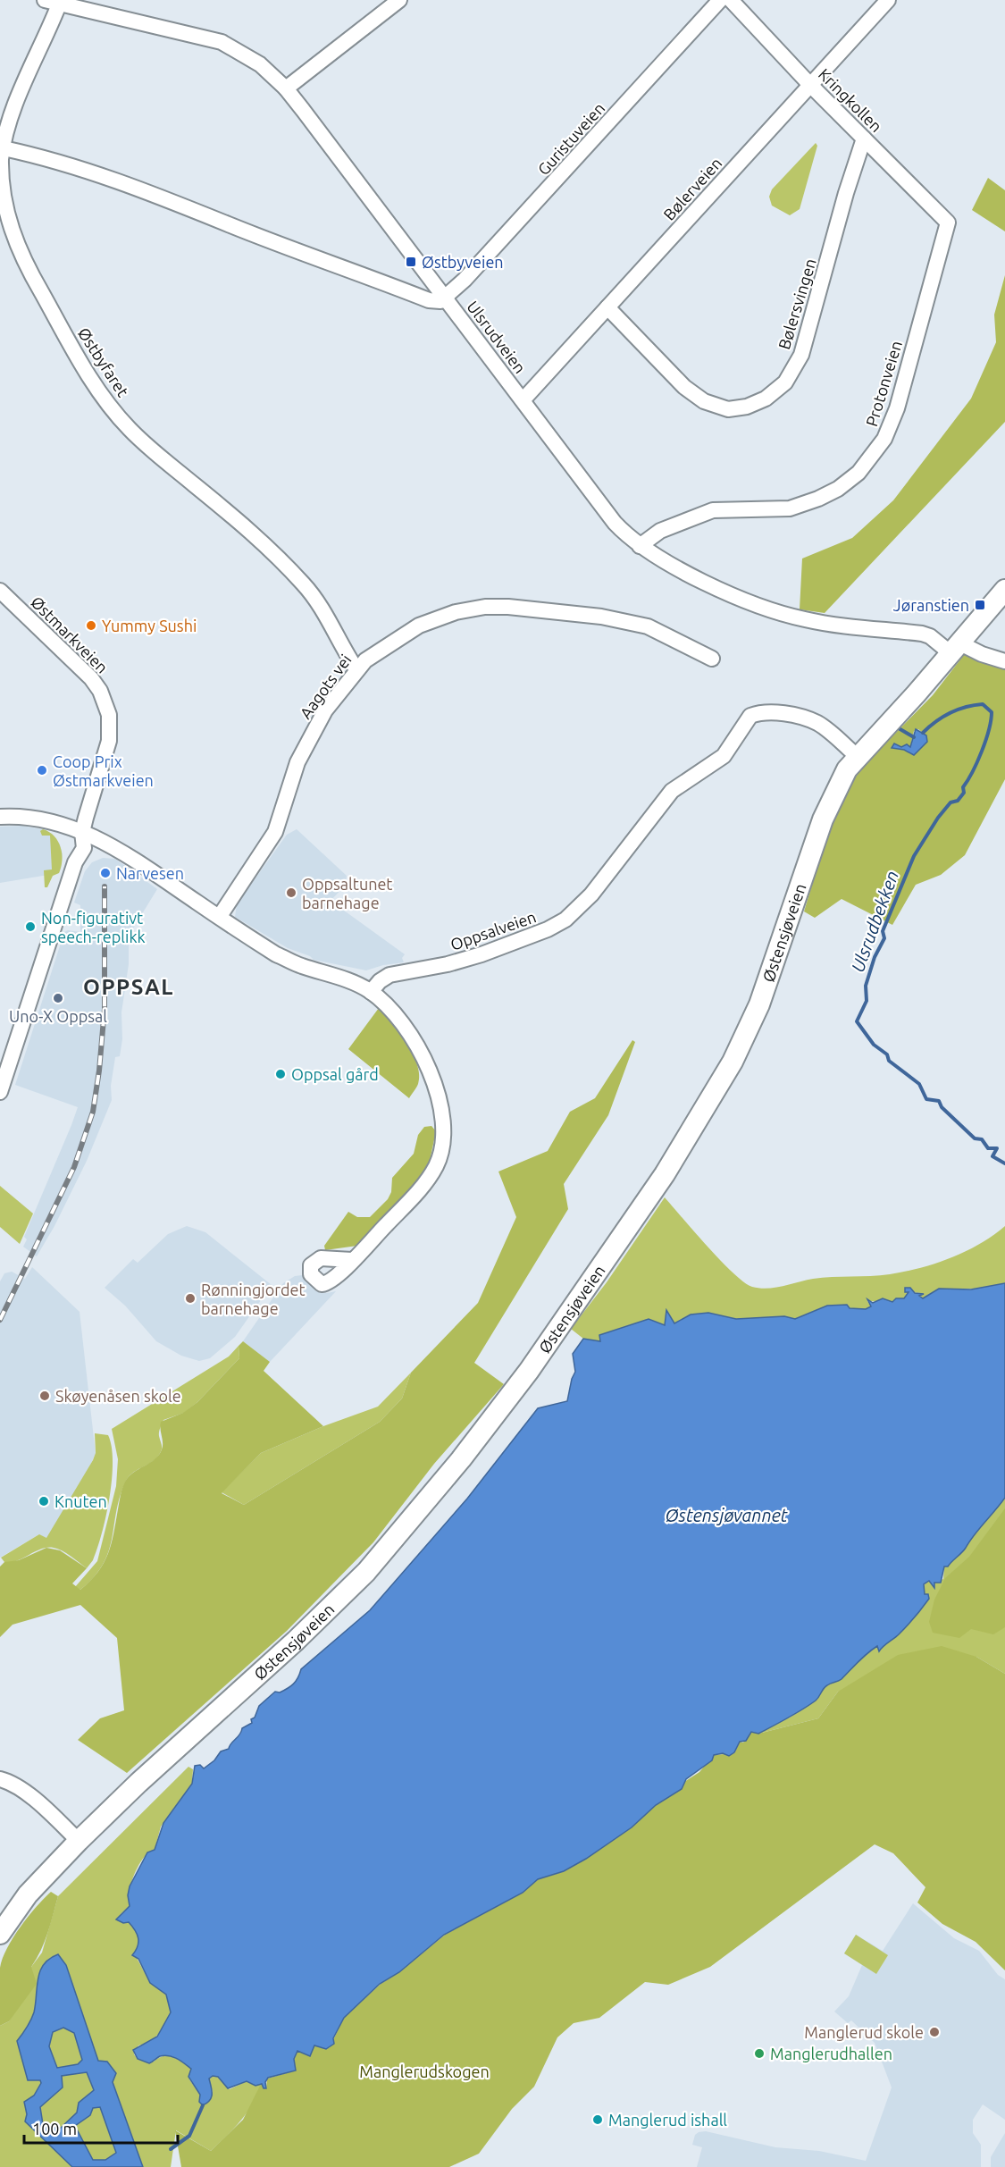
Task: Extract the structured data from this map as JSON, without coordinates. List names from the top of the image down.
{
  "streets": {
    "main road": ["Østensjøveien"],
    "street": [
      "Kringkollen",
      "Guristuveien",
      "Bølerveien",
      "Bølersvingen",
      "Ulsrudveien",
      "Østbyfaret",
      "Protonveien",
      "Østmarkveien",
      "Aagots vei",
      "Oppsalveien"
    ]
  },
  "crossings": [
    ["Kringkollen", "Bølerveien"],
    ["Kringkollen", "Bølersvingen"],
    ["Kringkollen", "Protonveien"],
    ["Guristuveien", "Ulsrudveien"],
    ["Bølerveien", "Bølersvingen"],
    ["Bølerveien", "Ulsrudveien"],
    ["Ulsrudveien", "Østbyfaret"],
    ["Ulsrudveien", "Protonveien"],
    ["Ulsrudveien", "Østensjøveien"],
    ["Østbyfaret", "Aagots vei"],
    ["Oppsalveien", "Østensjøveien"]
  ],
  "districts": ["OPPSAL"],
  "water": ["Ulsrudbekken", "Østensjøvannet"],
  "parks": ["Manglerudskogen"],
  "places": {
    "transit": ["Østbyveien", "Jøranstien"],
    "other": [
      "Yummy Sushi",
      "Coop Prix Østmarkveien",
      "Narvesen",
      "Oppsaltunet barnehage",
      "Non-figurativt speech-replikk",
      "Uno-X Oppsal",
      "Oppsal gård",
      "Rønningjordet barnehage",
      "Skøyenåsen skole",
      "Knuten",
      "Manglerud skole",
      "Manglerudhallen",
      "Manglerud ishall"
    ]
  },
  "scale_bar": "100 m"
}
